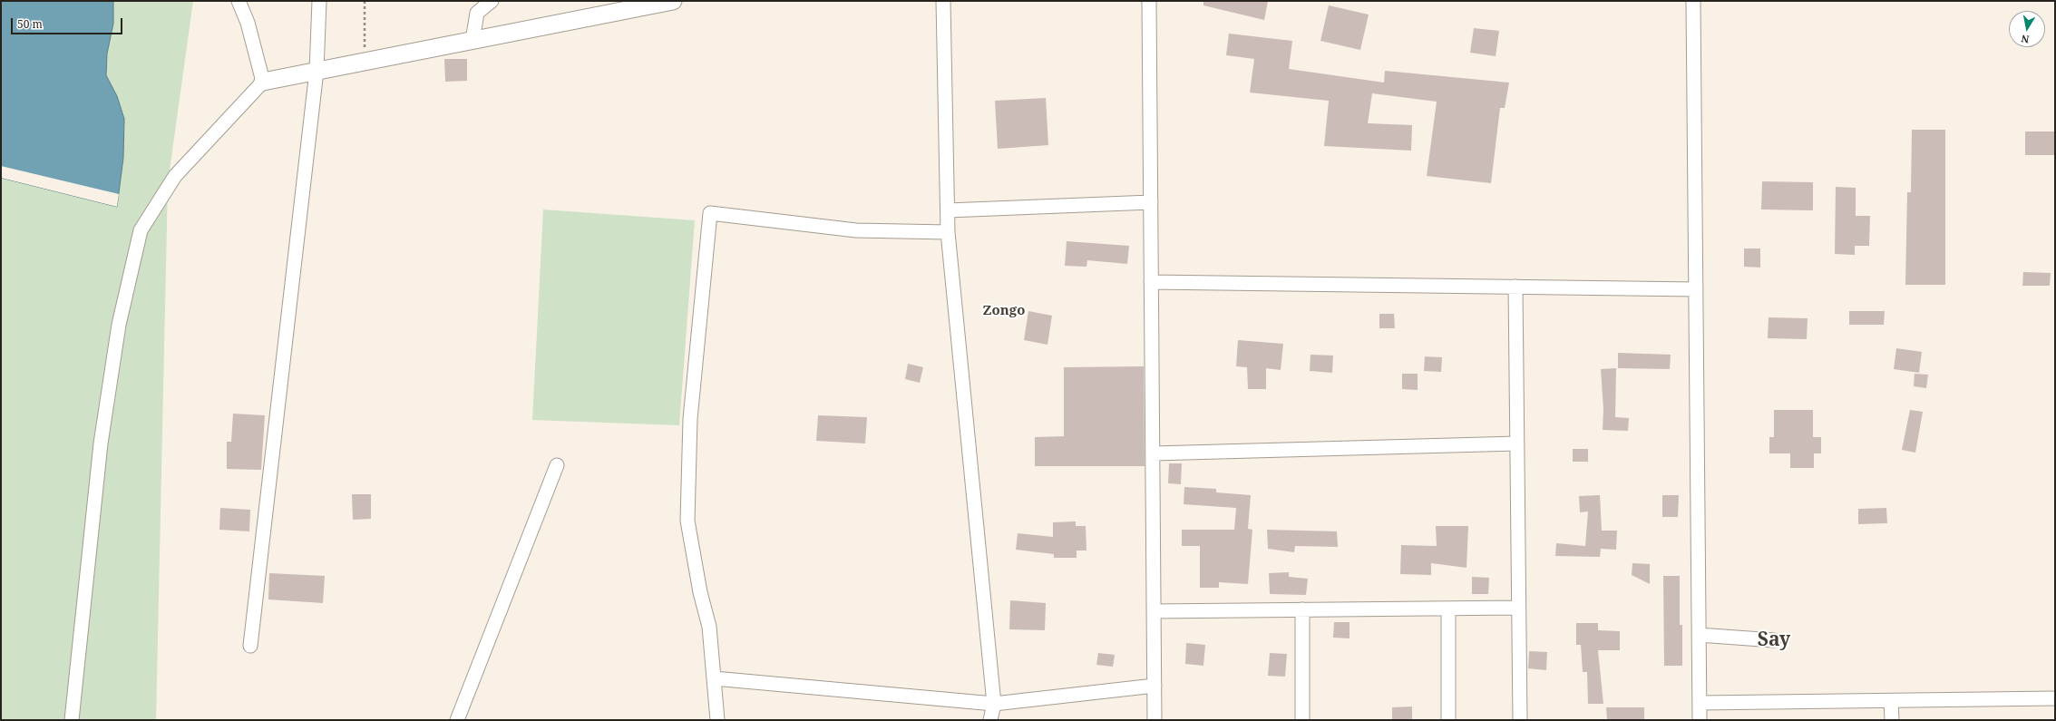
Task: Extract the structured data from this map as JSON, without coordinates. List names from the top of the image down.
{
  "districts": ["Zongo", "Say"],
  "scale_bar": "50 m",
  "north": "bottom"
}
